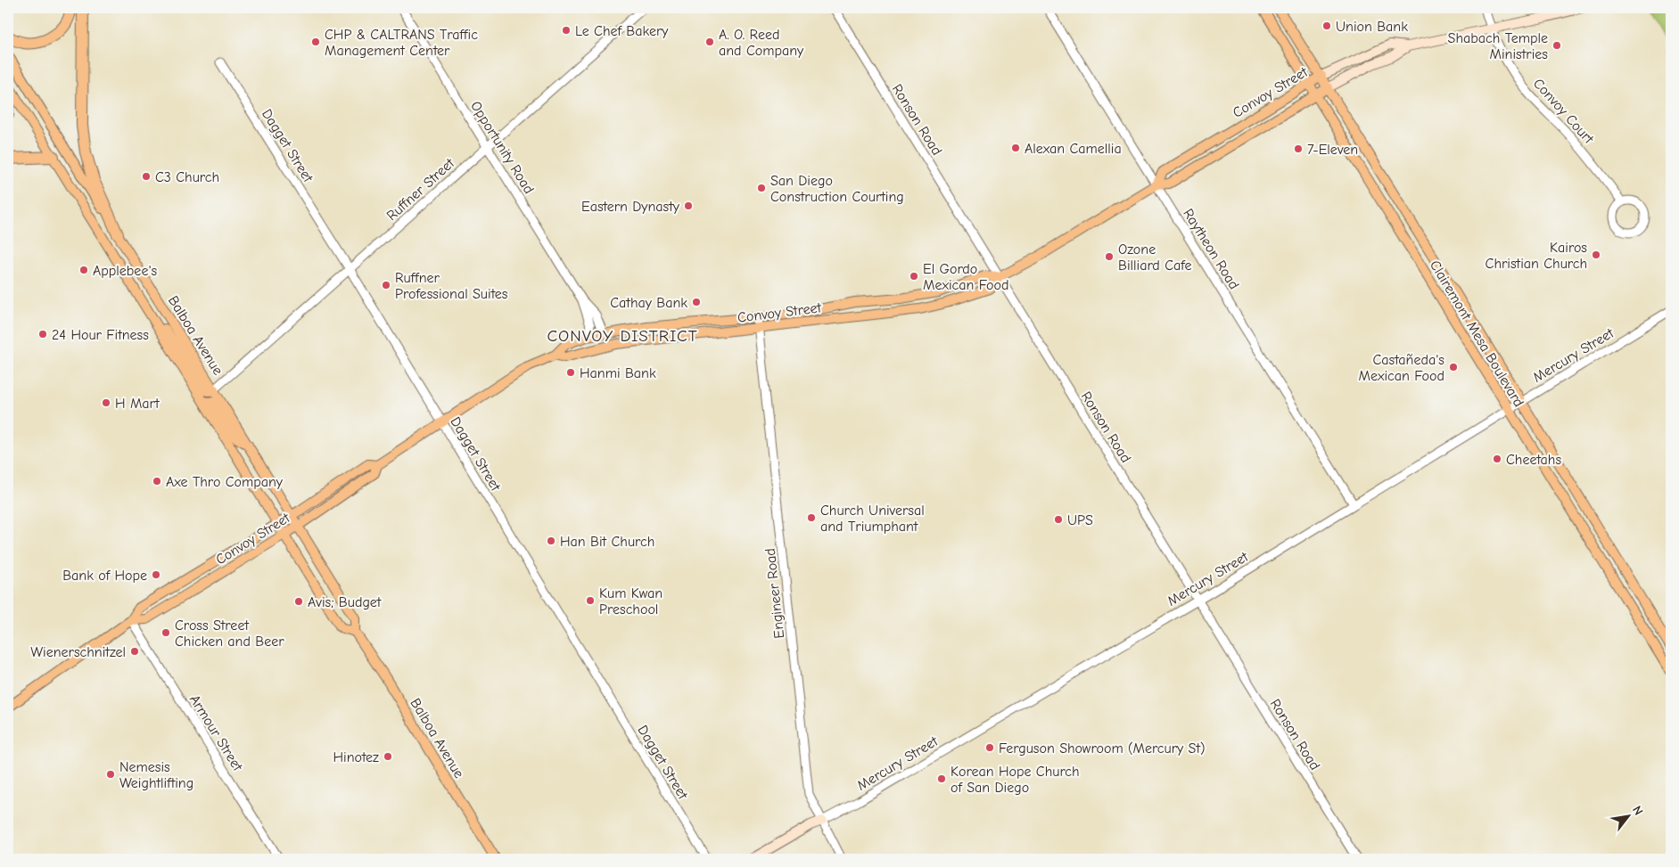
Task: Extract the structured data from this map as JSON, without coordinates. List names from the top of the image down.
{
  "streets": {
    "main road": [
      "Convoy Street",
      "Clairemont Mesa Boulevard",
      "Balboa Avenue",
      "Mercury Street"
    ],
    "street": [
      "Convoy Court",
      "Ronson Road",
      "Dagget Street",
      "Opportunity Road",
      "Ruffner Street",
      "Raytheon Road",
      "Engineer Road",
      "Armour Street"
    ]
  },
  "crossings": [
    ["Convoy Street", "Convoy Court"],
    ["Convoy Street", "Ronson Road"],
    ["Convoy Street", "Dagget Street"],
    ["Convoy Street", "Raytheon Road"],
    ["Convoy Street", "Clairemont Mesa Boulevard"],
    ["Convoy Street", "Balboa Avenue"],
    ["Convoy Street", "Engineer Road"],
    ["Convoy Street", "Armour Street"],
    ["Ronson Road", "Mercury Street"],
    ["Dagget Street", "Ruffner Street"],
    ["Opportunity Road", "Ruffner Street"],
    ["Ruffner Street", "Balboa Avenue"],
    ["Raytheon Road", "Mercury Street"],
    ["Clairemont Mesa Boulevard", "Mercury Street"],
    ["Mercury Street", "Engineer Road"]
  ],
  "districts": ["CONVOY DISTRICT"],
  "places": [
    "Union Bank",
    "Le Chef Bakery",
    "CHP & CALTRANS Traffic Management Center",
    "A. O. Reed and Company",
    "Shabach Temple Ministries",
    "Alexan Camellia",
    "7-Eleven",
    "C3 Church",
    "San Diego Construction Courting",
    "Eastern Dynasty",
    "Kairos Christian Church",
    "Ozone Billiard Cafe",
    "Applebee's",
    "El Gordo Mexican Food",
    "Ruffner Professional Suites",
    "Cathay Bank",
    "24 Hour Fitness",
    "Castañeda's Mexican Food",
    "Hanmi Bank",
    "H Mart",
    "Cheetahs",
    "Axe Thro Company",
    "Church Universal and Triumphant",
    "UPS",
    "Han Bit Church",
    "Bank of Hope",
    "Kum Kwan Preschool",
    "Avis; Budget",
    "Cross Street Chicken and Beer",
    "Wienerschnitzel",
    "Ferguson Showroom (Mercury St)",
    "Hinotez",
    "Nemesis Weightlifting",
    "Korean Hope Church of San Diego"
  ],
  "north": "top right"
}
